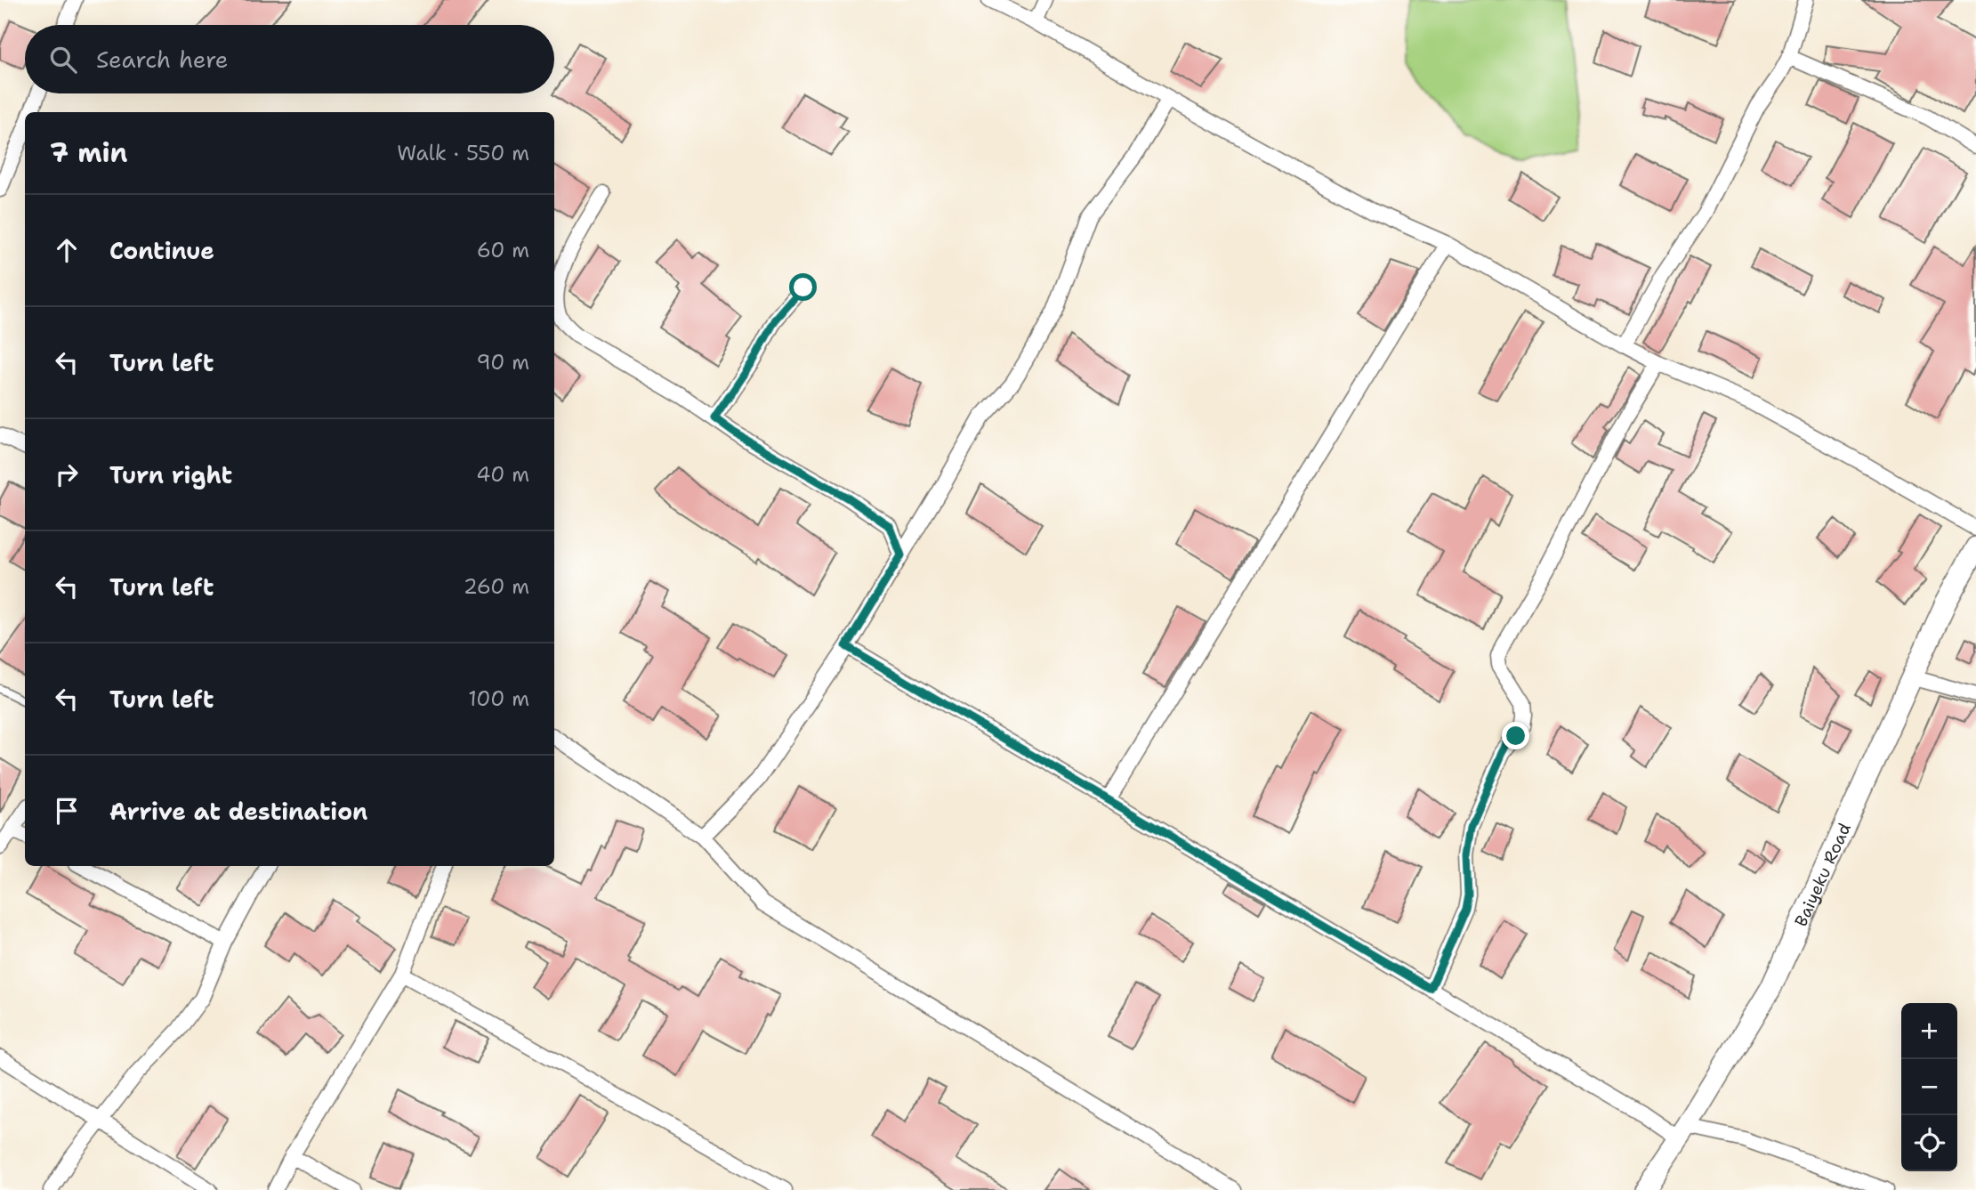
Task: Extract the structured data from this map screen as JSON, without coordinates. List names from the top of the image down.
{
  "streets": {
    "main road": ["Baiyeku Road"]
  },
  "page": {
    "search": "Search here",
    "heading": ["7 min", "Walk · 550 m"],
    "list": [
      ["Continue", "60 m"],
      ["Turn left", "90 m"],
      ["Turn right", "40 m"],
      ["Turn left", "260 m"],
      ["Turn left", "100 m"],
      "Arrive at destination"
    ],
    "map_buttons": ["+", "−"]
  }
}
